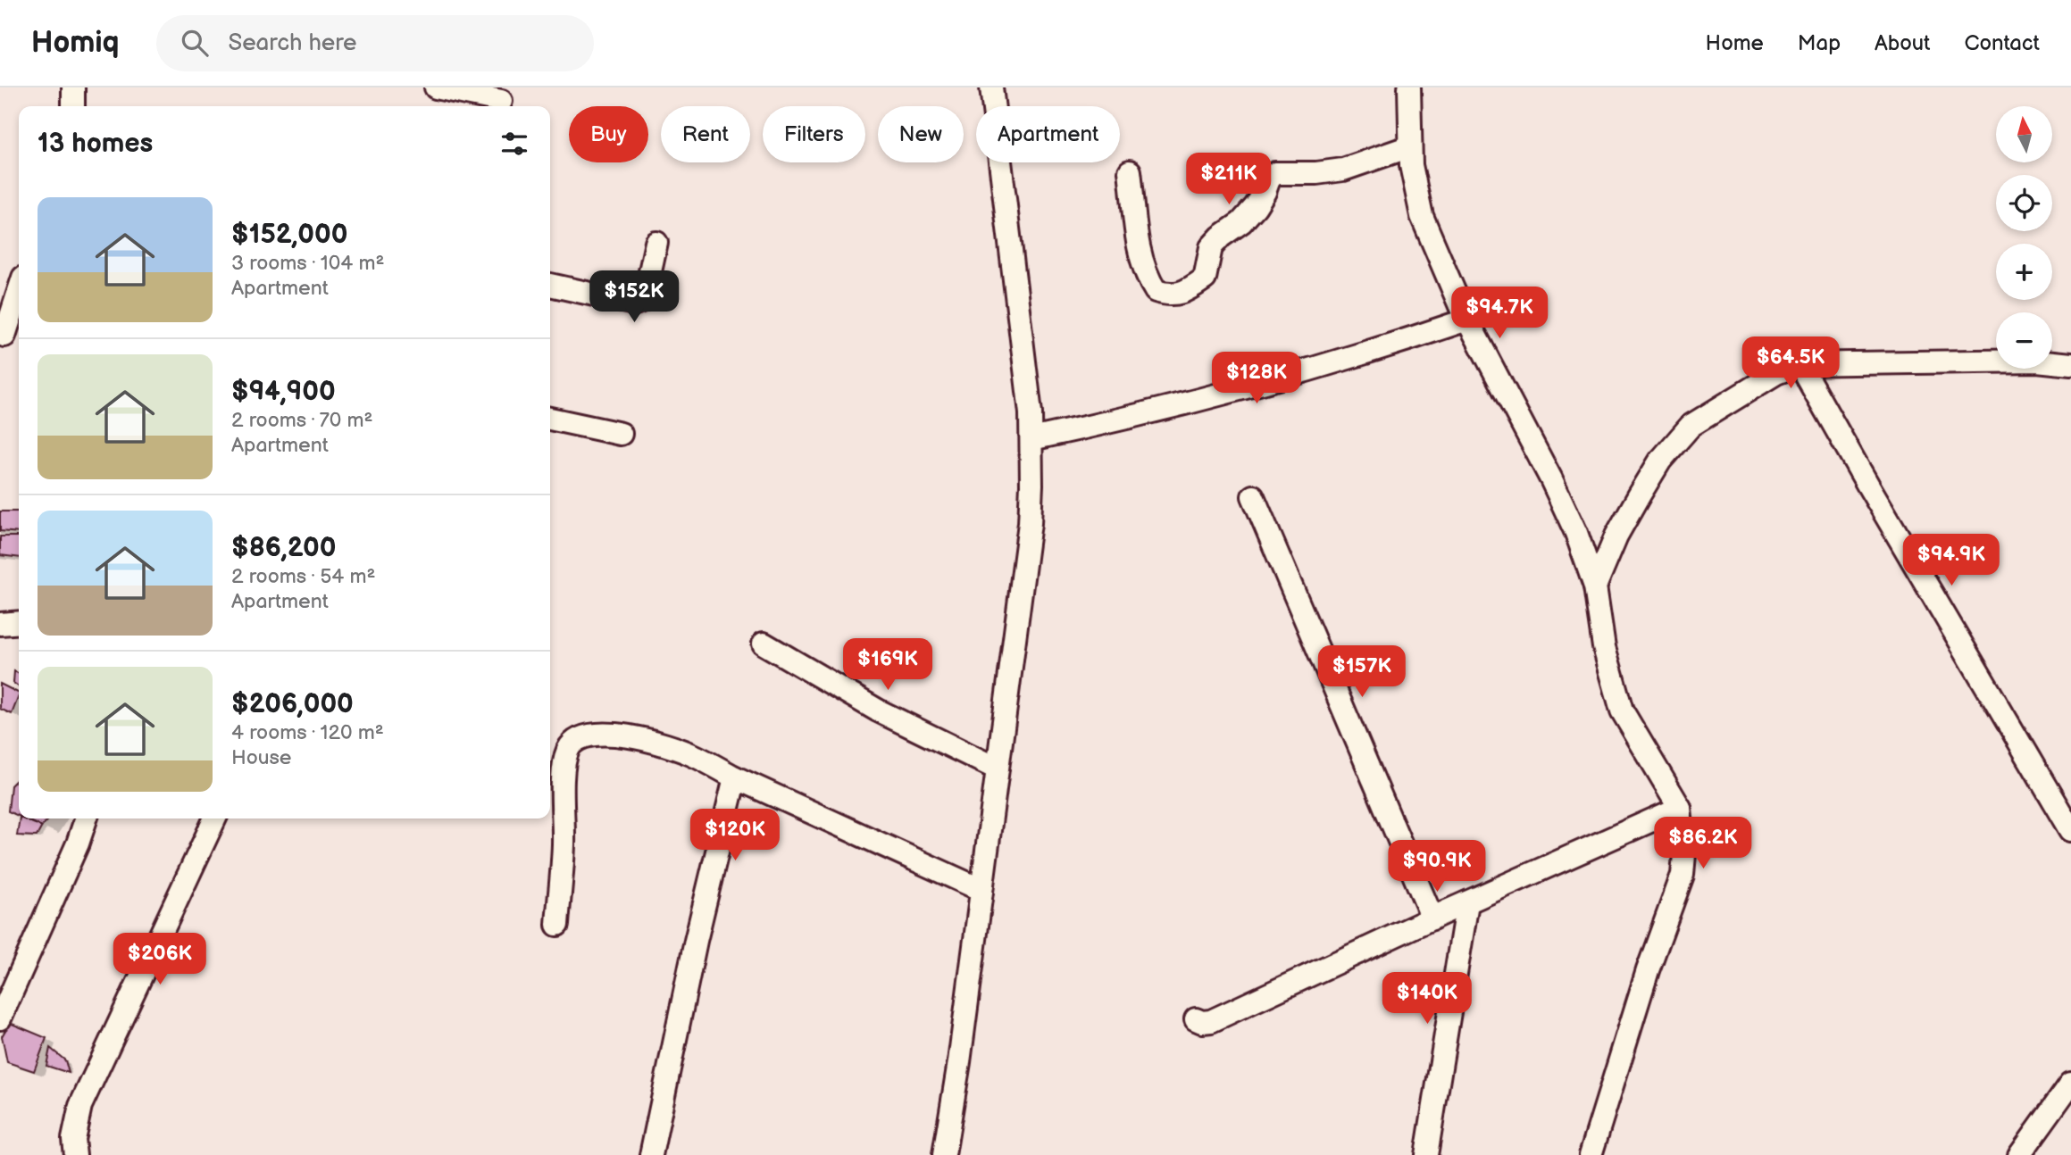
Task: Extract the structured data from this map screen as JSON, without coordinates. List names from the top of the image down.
{
  "north": "top",
  "page": {
    "header": "Homiq",
    "search": "Search here",
    "nav": [
      "Home",
      "Map",
      "About",
      "Contact"
    ],
    "map_buttons": ["+", "−"],
    "chip": [
      "Buy",
      "Rent",
      "Filters",
      "New",
      "Apartment"
    ],
    "heading": "13 homes",
    "price": [
      "$211K",
      "$152K",
      "$94.7K",
      "$64.5K",
      "$128K",
      "$94.9K",
      "$169K",
      "$157K",
      "$120K",
      "$86.2K",
      "$90.9K",
      "$206K",
      "$140K"
    ],
    "list": [
      {
        "name": "$152,000",
        "note": "3 rooms · 104 m² · Apartment"
      },
      {
        "name": "$94,900",
        "note": "2 rooms · 70 m² · Apartment"
      },
      {
        "name": "$86,200",
        "note": "2 rooms · 54 m² · Apartment"
      },
      {
        "name": "$206,000",
        "note": "4 rooms · 120 m² · House"
      }
    ]
  }
}
